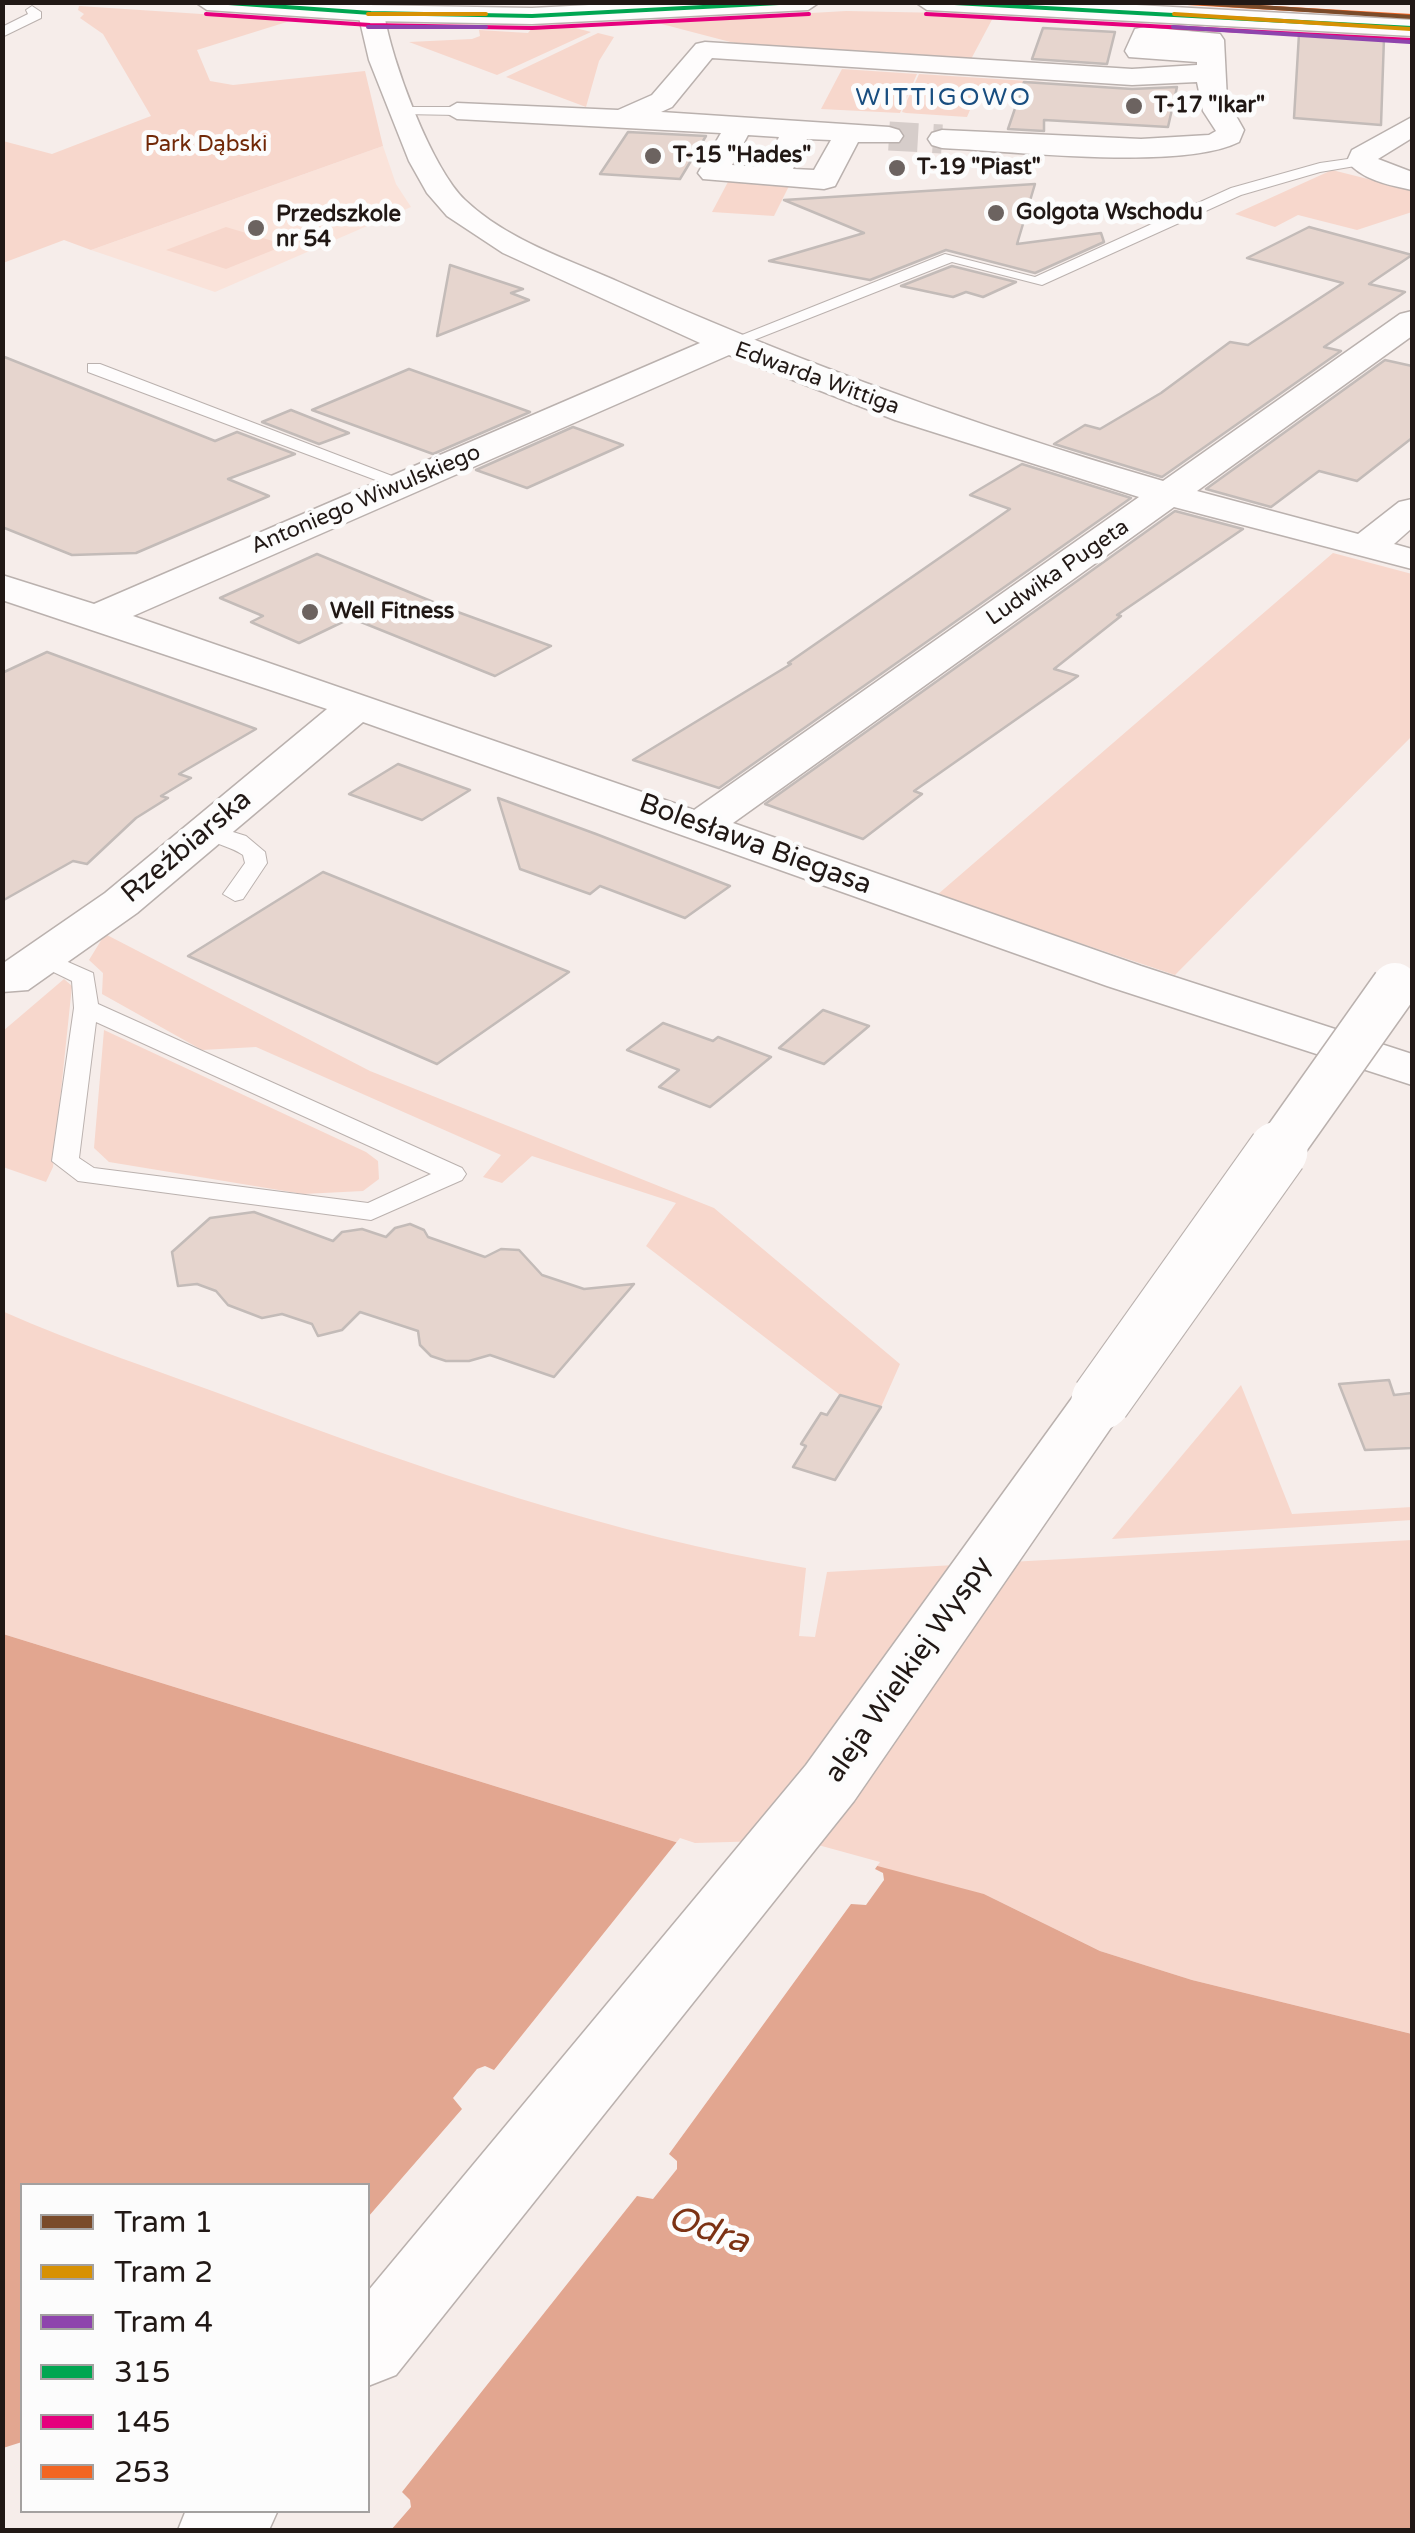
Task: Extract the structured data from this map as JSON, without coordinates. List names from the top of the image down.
{
  "streets": {
    "street": [
      "Edwarda Wittiga",
      "Antoniego Wiwulskiego",
      "Ludwika Pugeta",
      "Bolesława Biegasa",
      "Rzeźbiarska",
      "aleja Wielkiej Wyspy"
    ]
  },
  "crossings": [
    ["Edwarda Wittiga", "Antoniego Wiwulskiego"],
    ["Edwarda Wittiga", "Ludwika Pugeta"],
    ["Antoniego Wiwulskiego", "Bolesława Biegasa"],
    ["Ludwika Pugeta", "Bolesława Biegasa"],
    ["Bolesława Biegasa", "Rzeźbiarska"]
  ],
  "districts": ["WITTIGOWO"],
  "water": ["Odra"],
  "parks": ["Park Dąbski"],
  "places": [
    "T-17 \"Ikar\"",
    "T-15 \"Hades\"",
    "T-19 \"Piast\"",
    "Golgota Wschodu",
    "Przedszkole nr 54",
    "Well Fitness"
  ],
  "lines": [
    "tram line 1",
    "transit line 315",
    "transit line 253",
    "tram line 2",
    "transit line 145",
    "tram line 4"
  ],
  "legend": [
    "Tram 1",
    "Tram 2",
    "Tram 4",
    "315",
    "145",
    "253"
  ]
}
